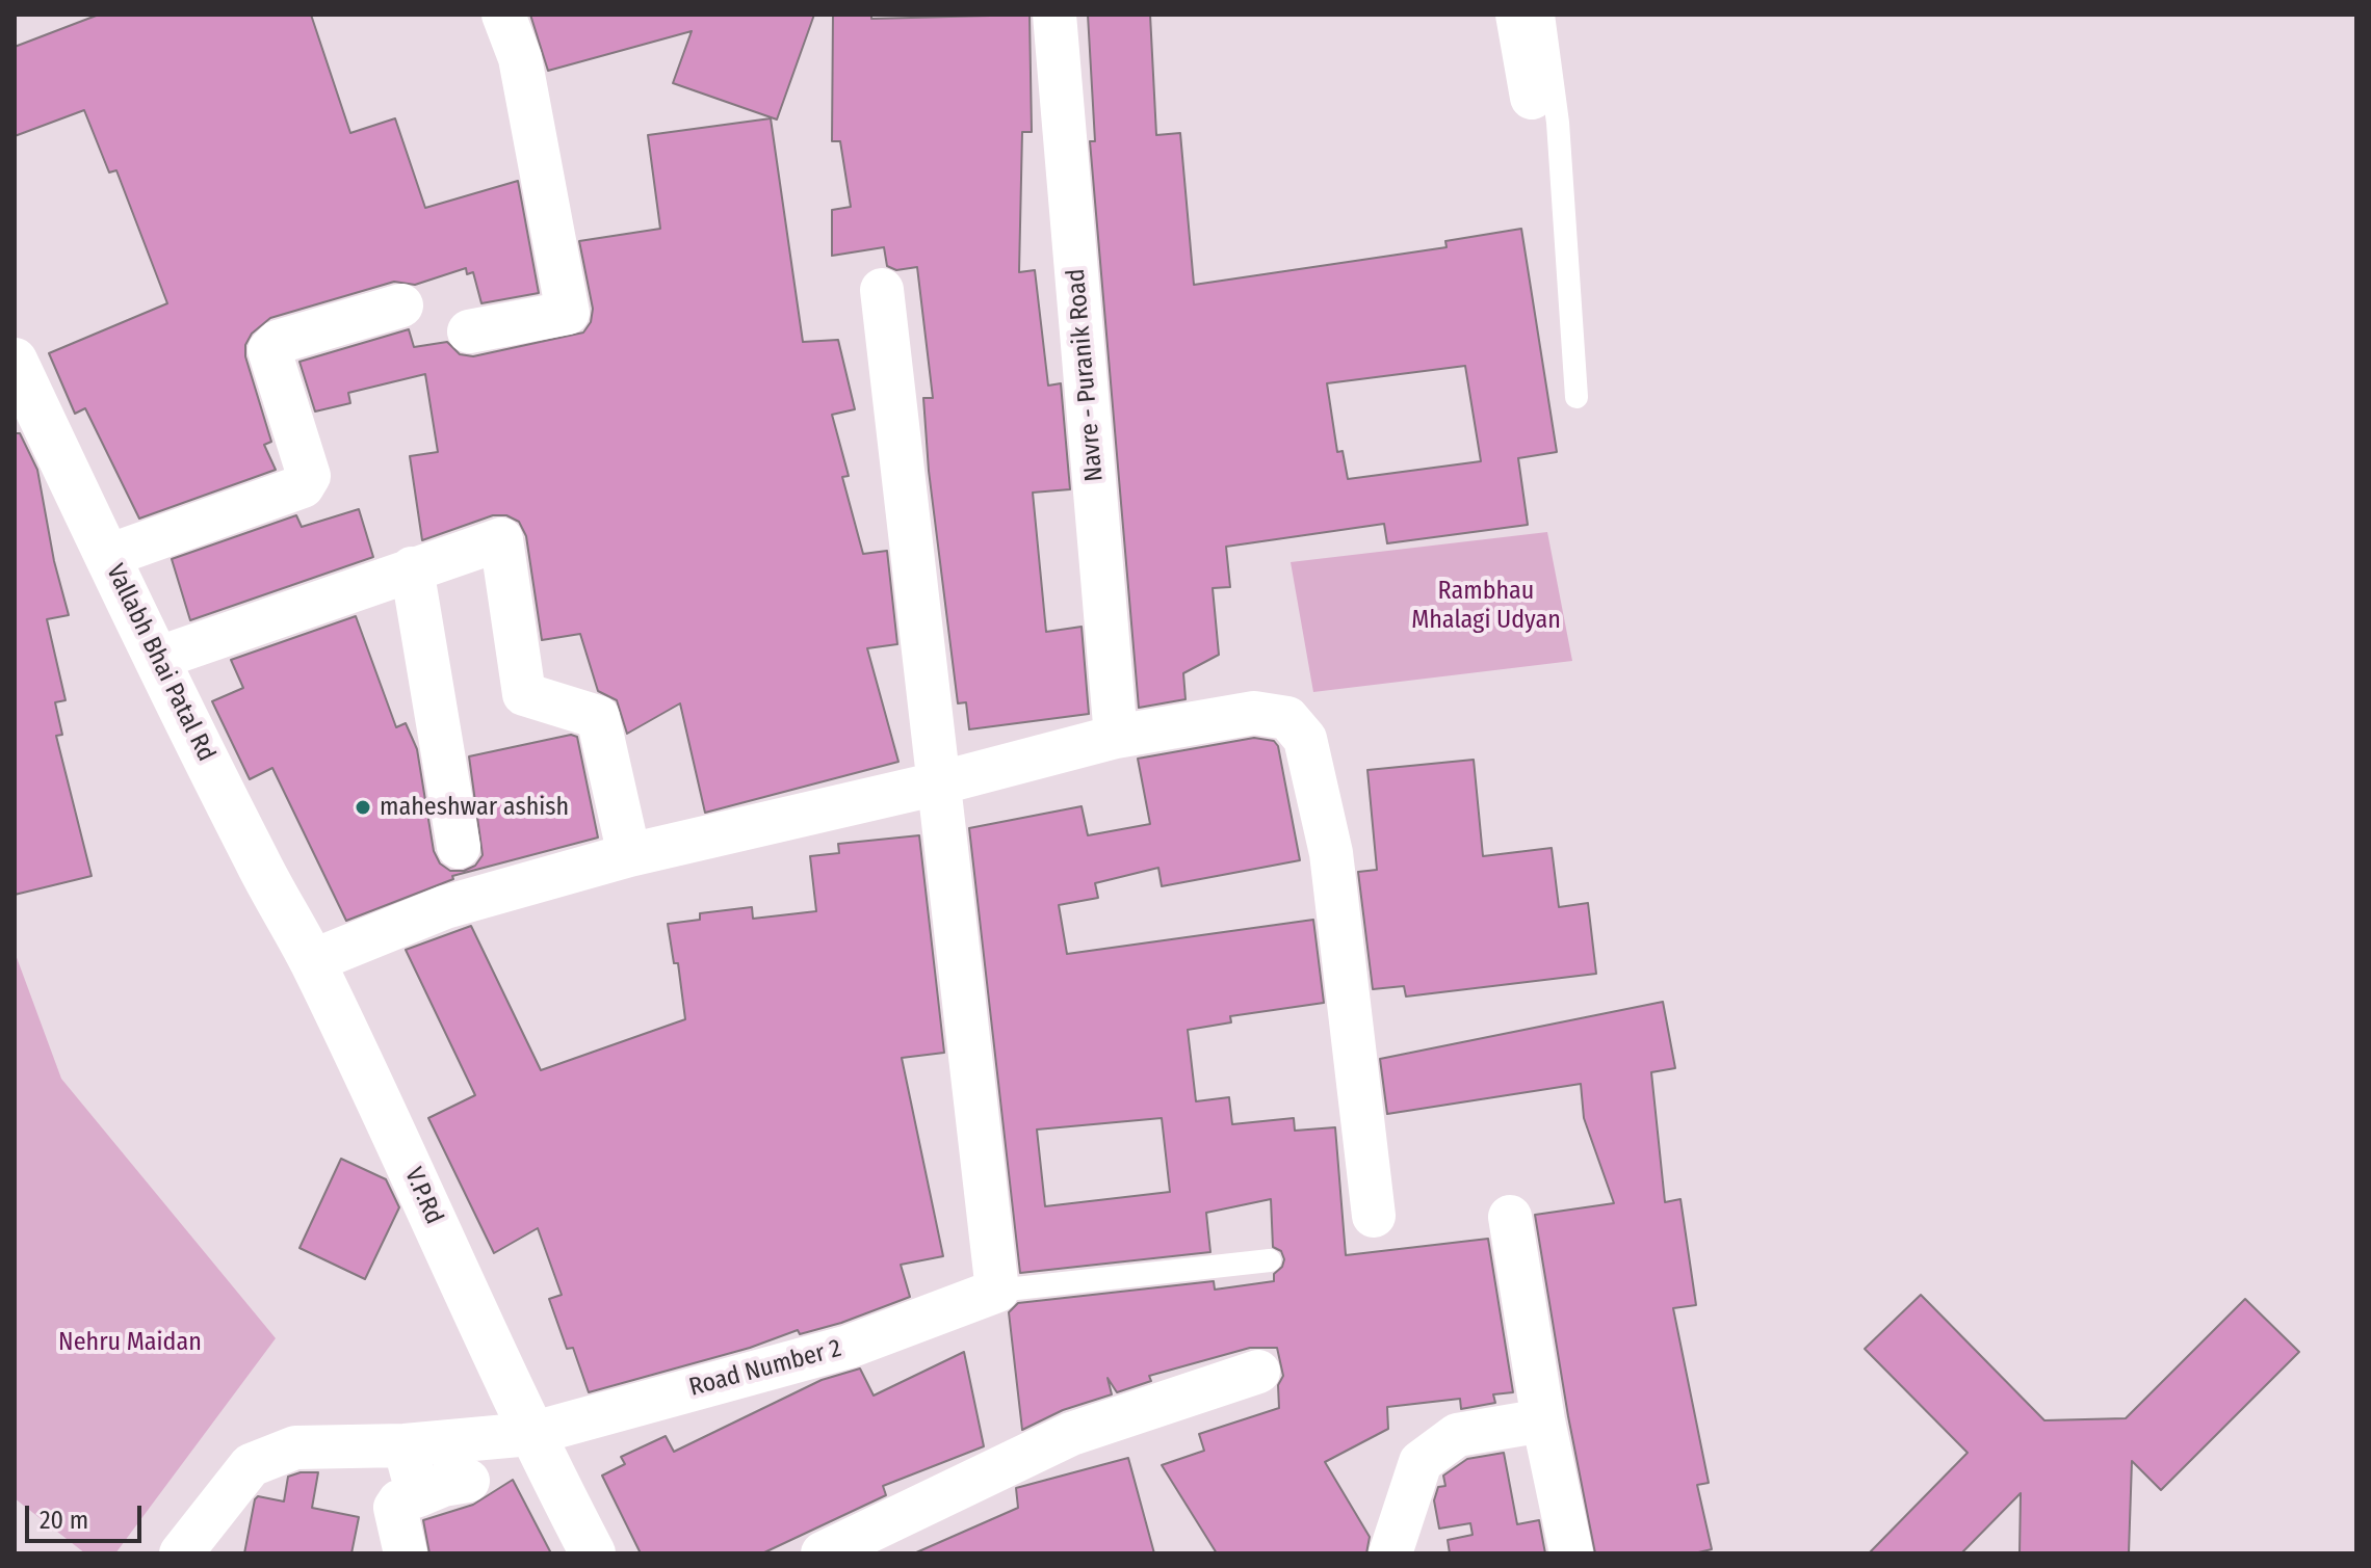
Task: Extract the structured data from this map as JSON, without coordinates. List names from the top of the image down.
{
  "streets": {
    "street": [
      "Navre - Puranik Road",
      "Vallabh Bhai Patal Rd",
      "V.P.Rd",
      "Road Number 2"
    ]
  },
  "crossings": [
    ["Vallabh Bhai Patal Rd", "V.P.Rd"],
    ["V.P.Rd", "Road Number 2"]
  ],
  "parks": ["Rambhau Mhalagi Udyan", "Nehru Maidan"],
  "places": ["maheshwar ashish"],
  "scale_bar": "20 m"
}
